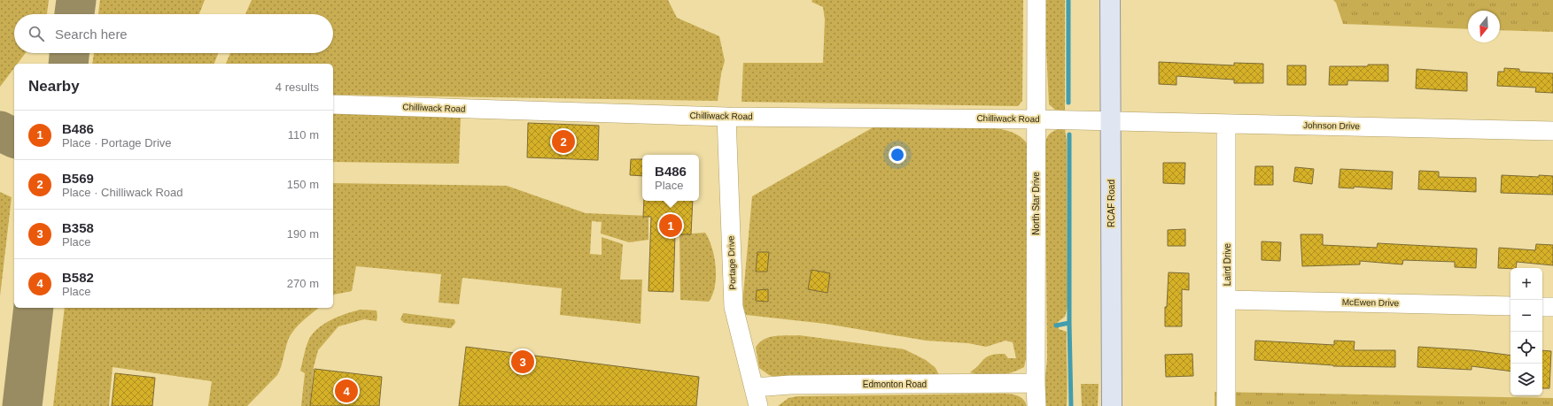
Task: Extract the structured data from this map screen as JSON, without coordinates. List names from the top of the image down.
{
  "streets": {
    "main road": ["RCAF Road"],
    "street": [
      "Chilliwack Road",
      "Johnson Drive",
      "North Star Drive",
      "Portage Drive",
      "Laird Drive",
      "McEwen Drive",
      "Edmonton Road"
    ]
  },
  "crossings": [
    ["Chilliwack Road", "Johnson Drive"],
    ["Chilliwack Road", "North Star Drive"],
    ["Chilliwack Road", "RCAF Road"],
    ["Chilliwack Road", "Portage Drive"],
    ["Johnson Drive", "RCAF Road"],
    ["Johnson Drive", "Laird Drive"],
    ["North Star Drive", "Edmonton Road"],
    ["Portage Drive", "Edmonton Road"],
    ["Laird Drive", "McEwen Drive"]
  ],
  "north": "bottom",
  "page": {
    "search": "Search here",
    "heading": ["Nearby", "4 results"],
    "list": [
      {
        "mark": "1",
        "name": "B486",
        "note": "Place · Portage Drive",
        "value": "110 m"
      },
      {
        "mark": "2",
        "name": "B569",
        "note": "Place · Chilliwack Road",
        "value": "150 m"
      },
      {
        "mark": "3",
        "name": "B358",
        "note": "Place",
        "value": "190 m"
      },
      {
        "mark": "4",
        "name": "B582",
        "note": "Place",
        "value": "270 m"
      }
    ],
    "pins": [
      "2",
      "1",
      "3",
      "4"
    ],
    "popup": ["B486", "Place"],
    "map_buttons": ["+", "−"]
  }
}
